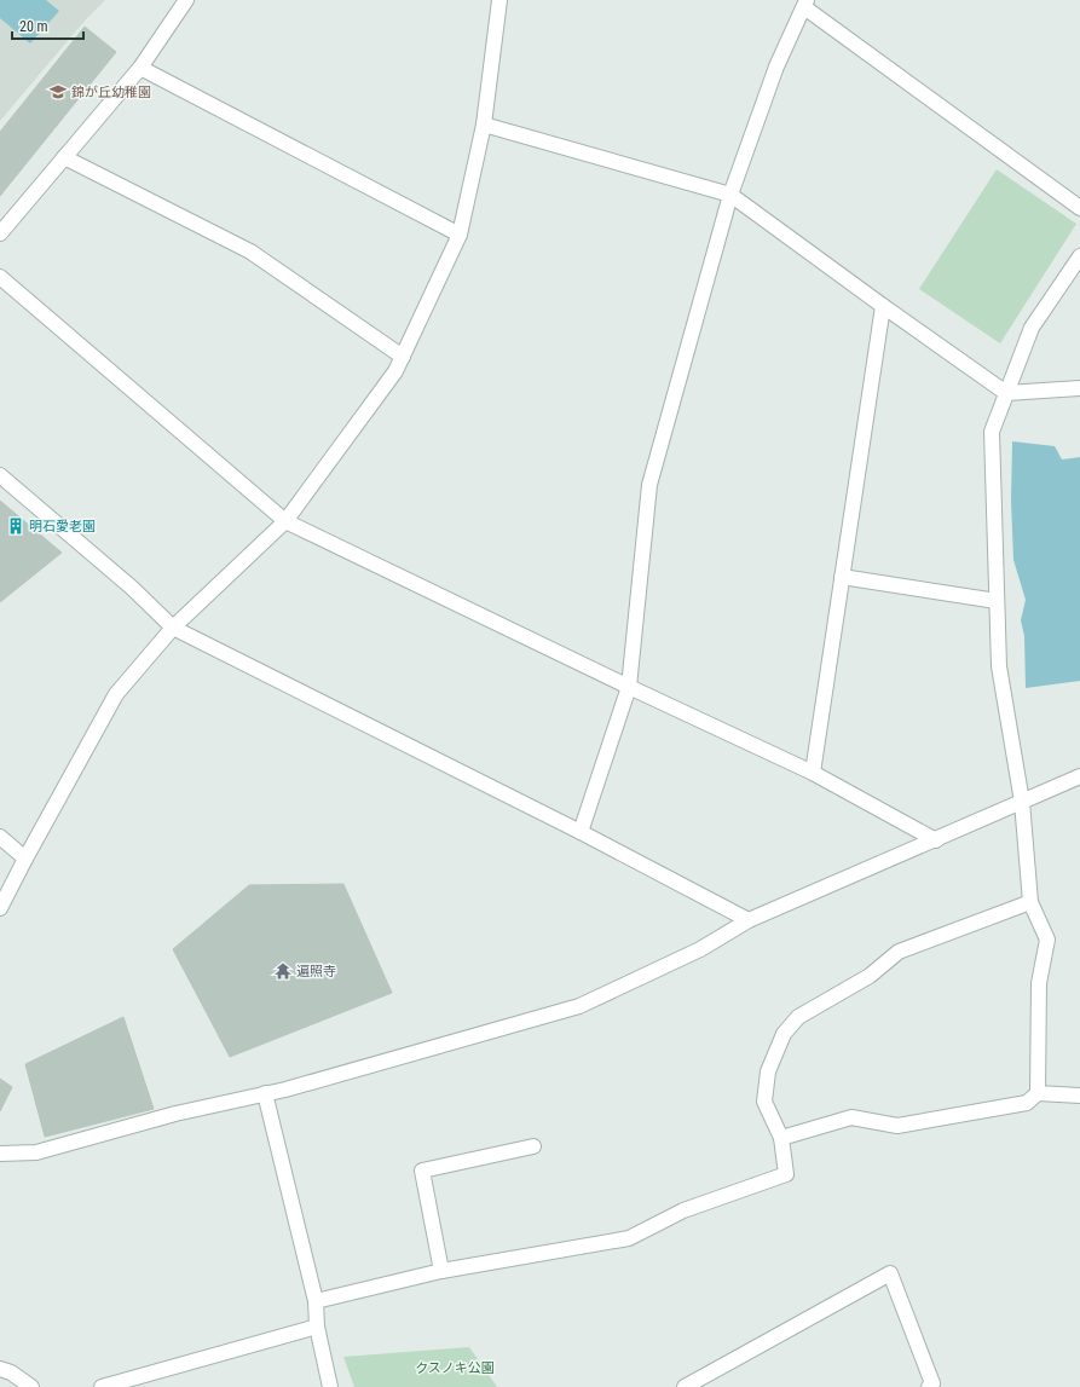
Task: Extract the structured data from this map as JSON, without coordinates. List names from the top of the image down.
{
  "parks": ["クスノキ公園"],
  "places": {
    "school or university": ["錦が丘幼稚園"],
    "building": ["明石愛老園"],
    "temple": ["遍照寺"]
  },
  "scale_bar": "20 m"
}
